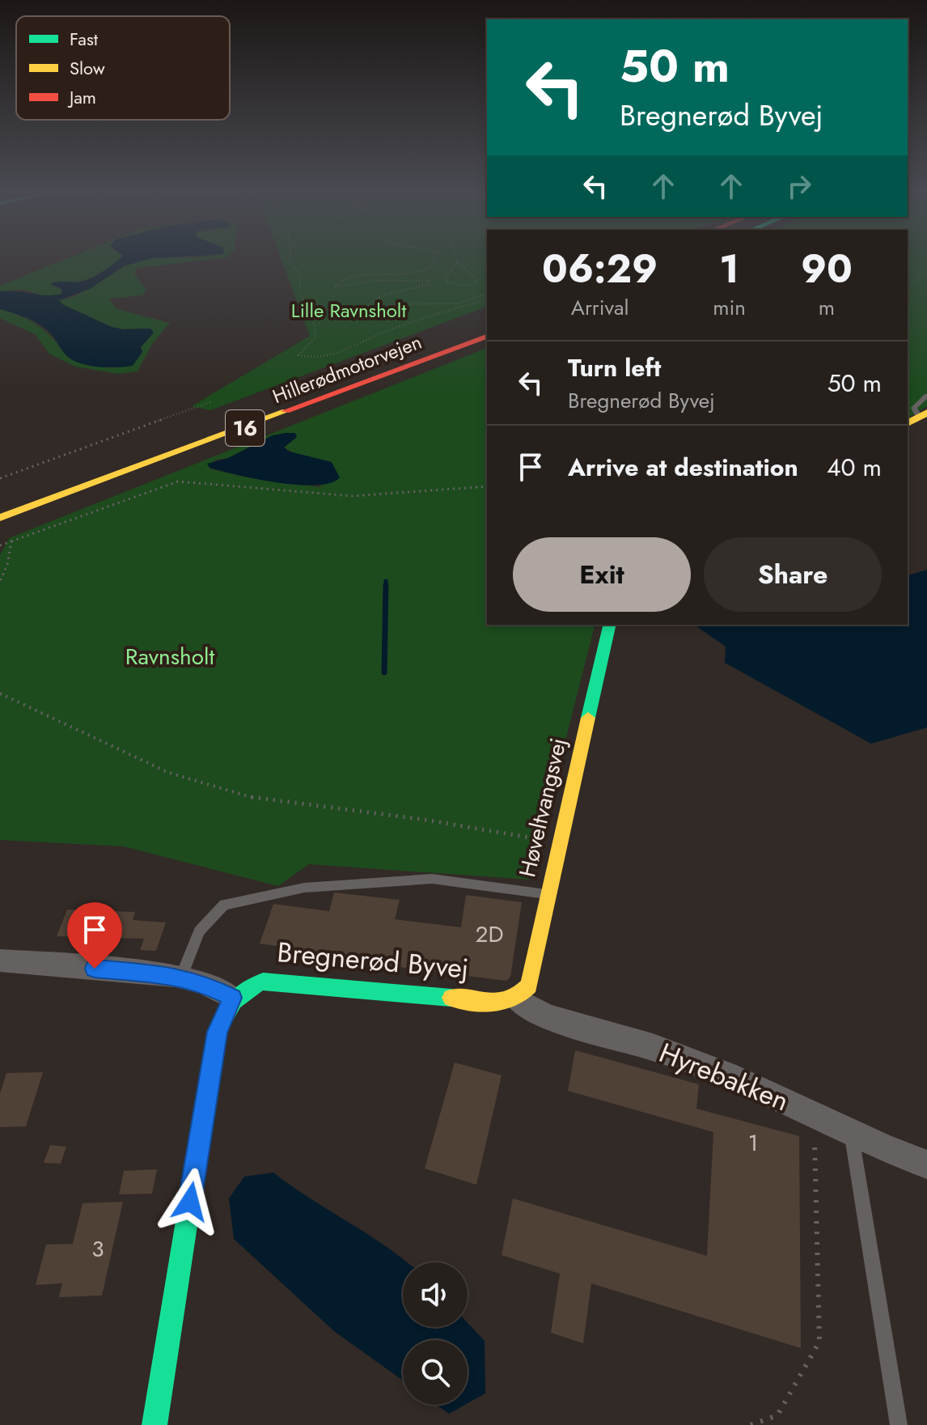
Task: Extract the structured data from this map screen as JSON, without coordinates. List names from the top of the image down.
{
  "streets": {
    "main road": [
      "Hillerødmotorvejen",
      "16",
      "Høveltvangsvej",
      "Bregnerød Byvej"
    ],
    "street": ["Hyrebakken"]
  },
  "crossings": [
    ["Høveltvangsvej", "Bregnerød Byvej"],
    ["Høveltvangsvej", "Hyrebakken"],
    ["Bregnerød Byvej", "Hyrebakken"]
  ],
  "parks": ["Lille Ravnsholt", "Ravnsholt"],
  "house_numbers": ["2D", "1", "3"],
  "legend": ["Fast", "Slow", "Jam"],
  "page": {
    "turn": ["50 m", "Bregnerød Byvej"],
    "eta": [
      "06:29",
      "Arrival",
      "1",
      "min",
      "90",
      "m"
    ],
    "list": [
      {
        "name": "Turn left",
        "note": "Bregnerød Byvej",
        "value": "50 m"
      },
      {
        "name": "Arrive at destination",
        "value": "40 m"
      }
    ],
    "buttons": ["Exit", "Share"]
  }
}
